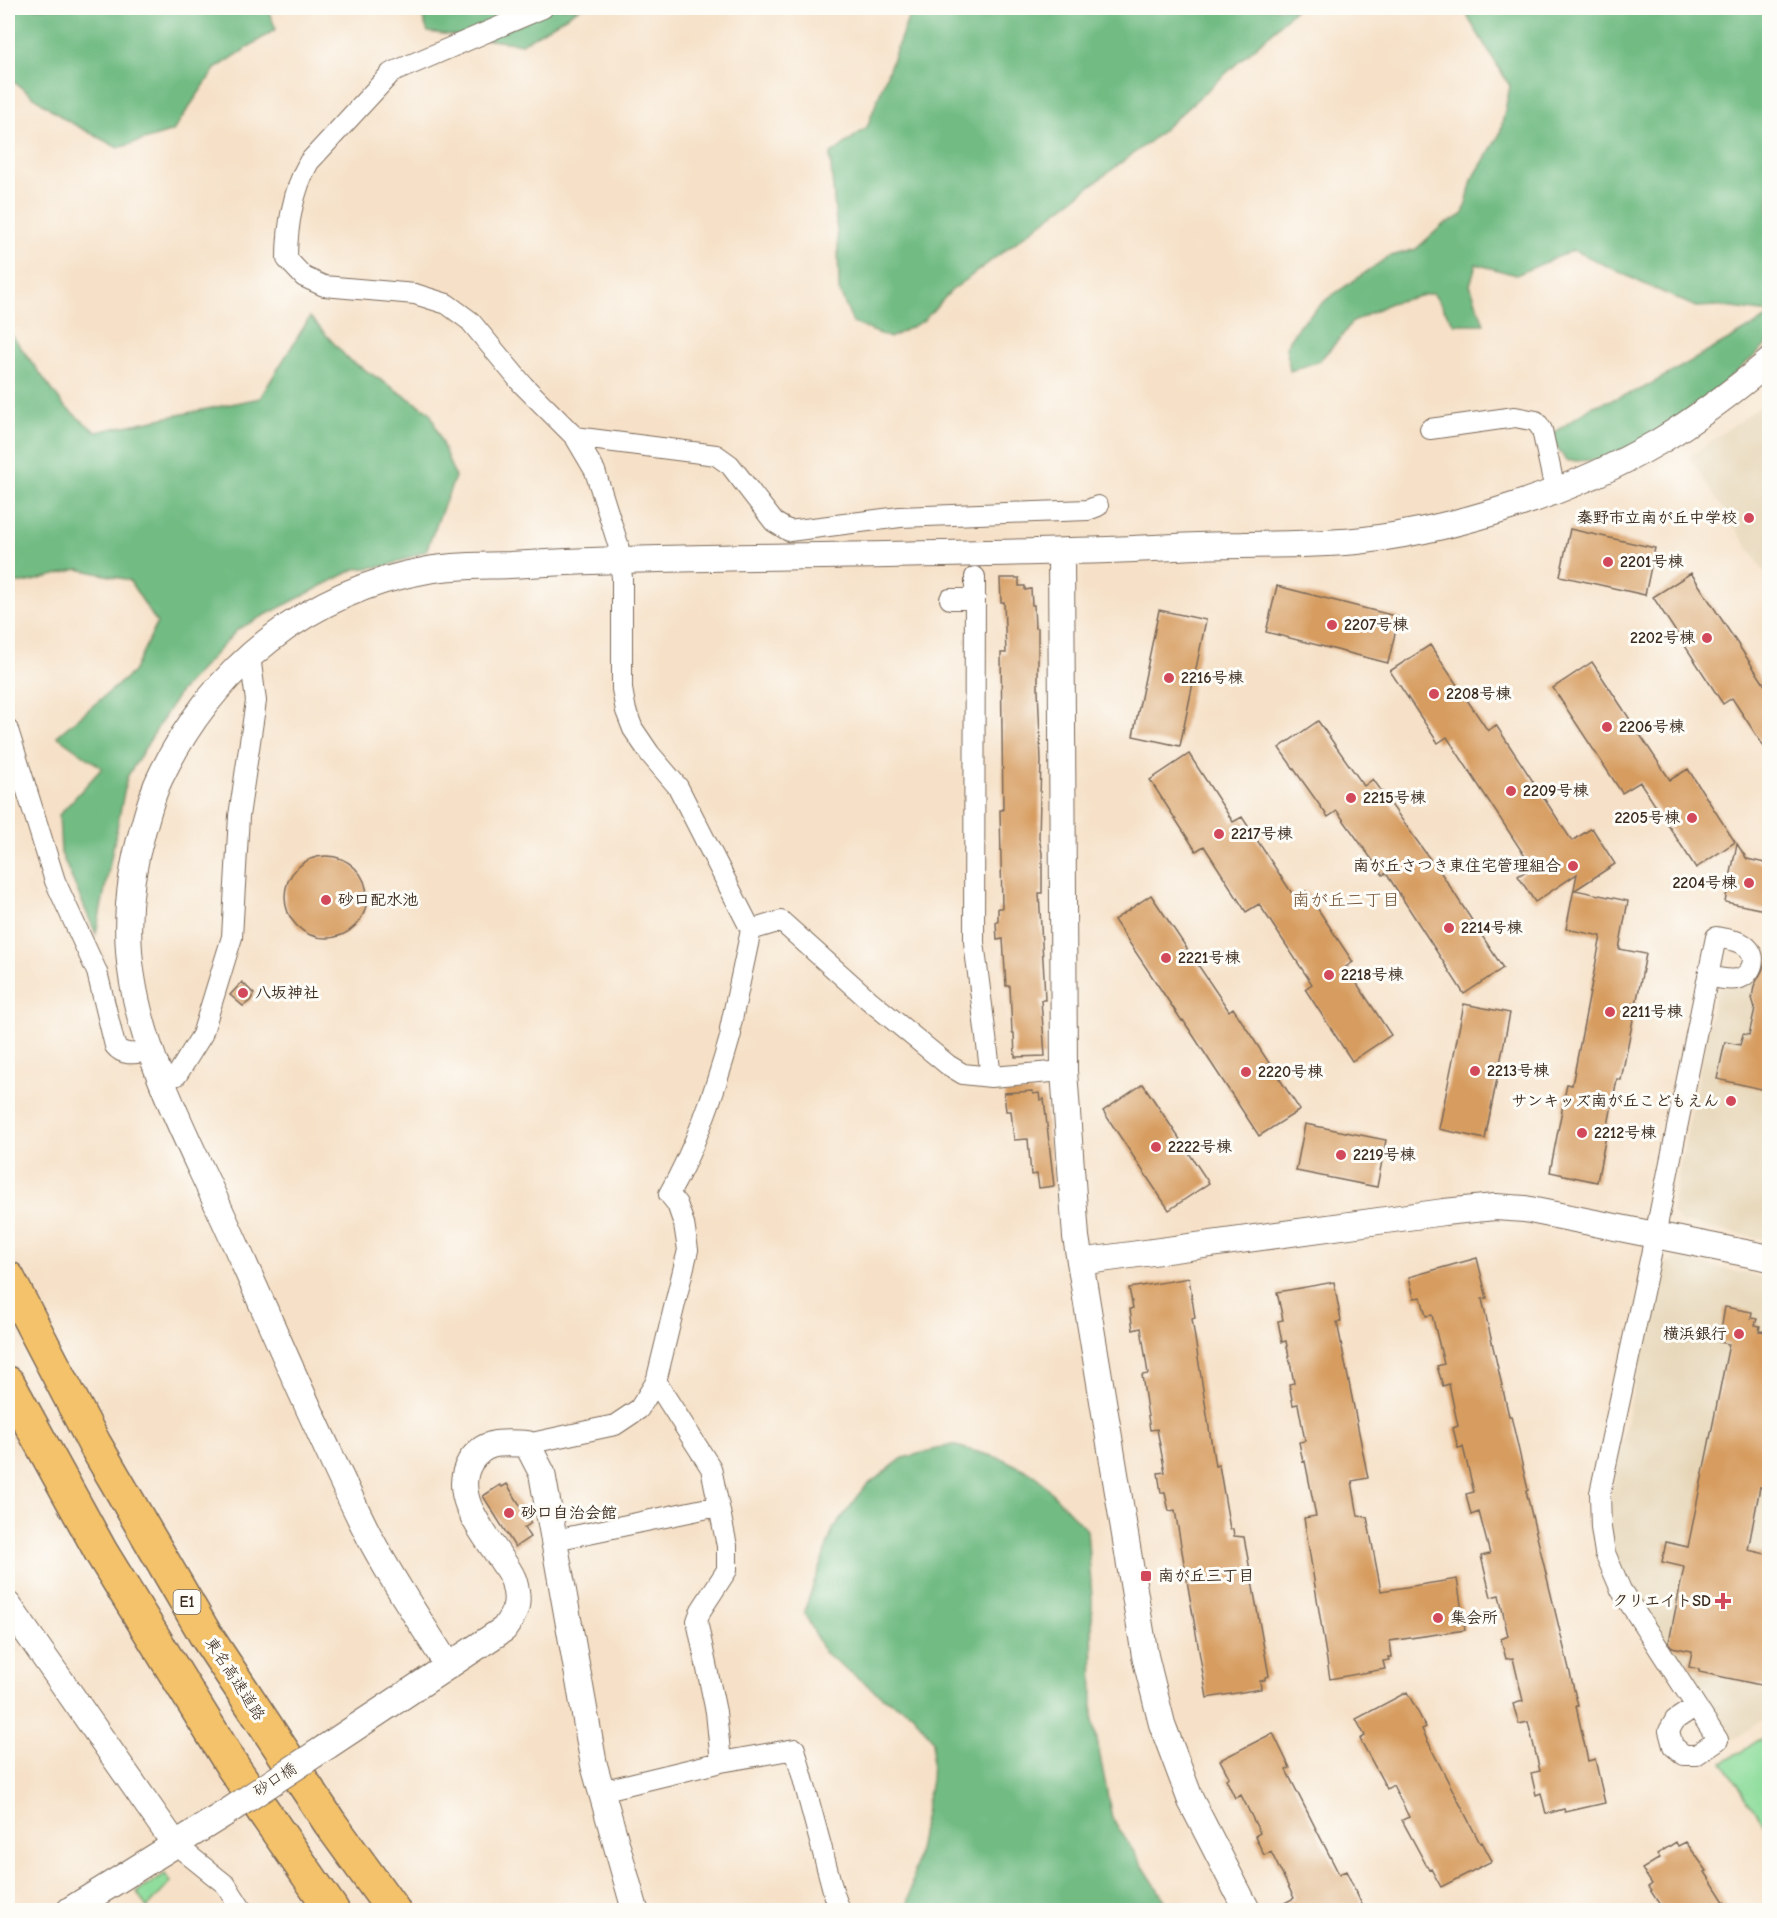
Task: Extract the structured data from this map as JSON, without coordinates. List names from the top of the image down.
{
  "streets": {
    "highway": ["E1", "東名高速道路"],
    "street": ["砂口橋"]
  },
  "districts": ["南が丘二丁目"],
  "places": {
    "other": [
      "秦野市立南が丘中学校",
      "2201号棟",
      "2207号棟",
      "2202号棟",
      "2216号棟",
      "2208号棟",
      "2206号棟",
      "2209号棟",
      "2215号棟",
      "2205号棟",
      "2217号棟",
      "南が丘さつき東住宅管理組合",
      "2204号棟",
      "砂口配水池",
      "2214号棟",
      "2221号棟",
      "2218号棟",
      "八坂神社",
      "2211号棟",
      "2213号棟",
      "2220号棟",
      "サンキッズ南が丘こどもえん",
      "2212号棟",
      "2222号棟",
      "2219号棟",
      "横浜銀行",
      "砂口自治会館",
      "集会所"
    ],
    "transit": ["南が丘三丁目"],
    "health": ["クリエイトSD"]
  }
}
